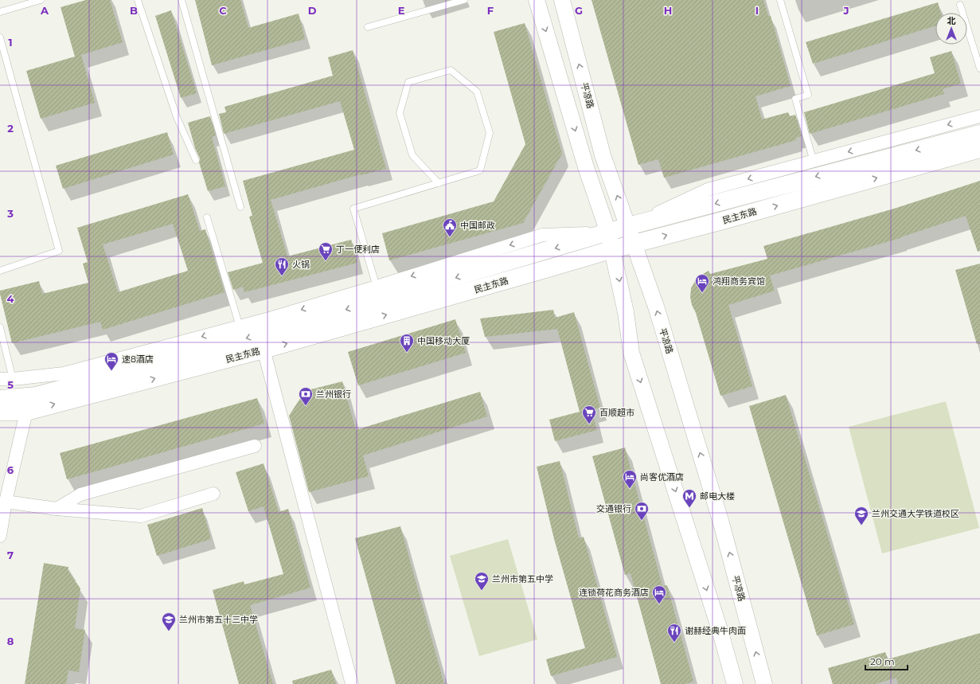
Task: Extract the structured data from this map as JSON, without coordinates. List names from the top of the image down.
{
  "streets": {
    "main road": ["民主东路"],
    "street": ["平凉路"]
  },
  "crossings": [
    ["平凉路", "民主东路"]
  ],
  "places": {
    "public building": ["中国邮政"],
    "supermarket": ["丁一便利店", "百顺超市"],
    "restaurant": ["火锅", "谢赫经典牛肉面"],
    "hotel": [
      "鸿翔商务宾馆",
      "速8酒店",
      "尚客优酒店",
      "连锁荷花商务酒店"
    ],
    "building": ["中国移动大厦"],
    "bank": ["兰州银行", "交通银行"],
    "metro station": ["邮电大楼"],
    "school or university": ["兰州交通大学铁道校区", "兰州市第五中学", "兰州市第五十三中学"]
  },
  "scale_bar": "20 m",
  "north": "top",
  "grid": {
    "columns": [
      "A",
      "B",
      "C",
      "D",
      "E",
      "F",
      "G",
      "H",
      "I",
      "J"
    ],
    "rows": [
      "1",
      "2",
      "3",
      "4",
      "5",
      "6",
      "7",
      "8"
    ]
  }
}
